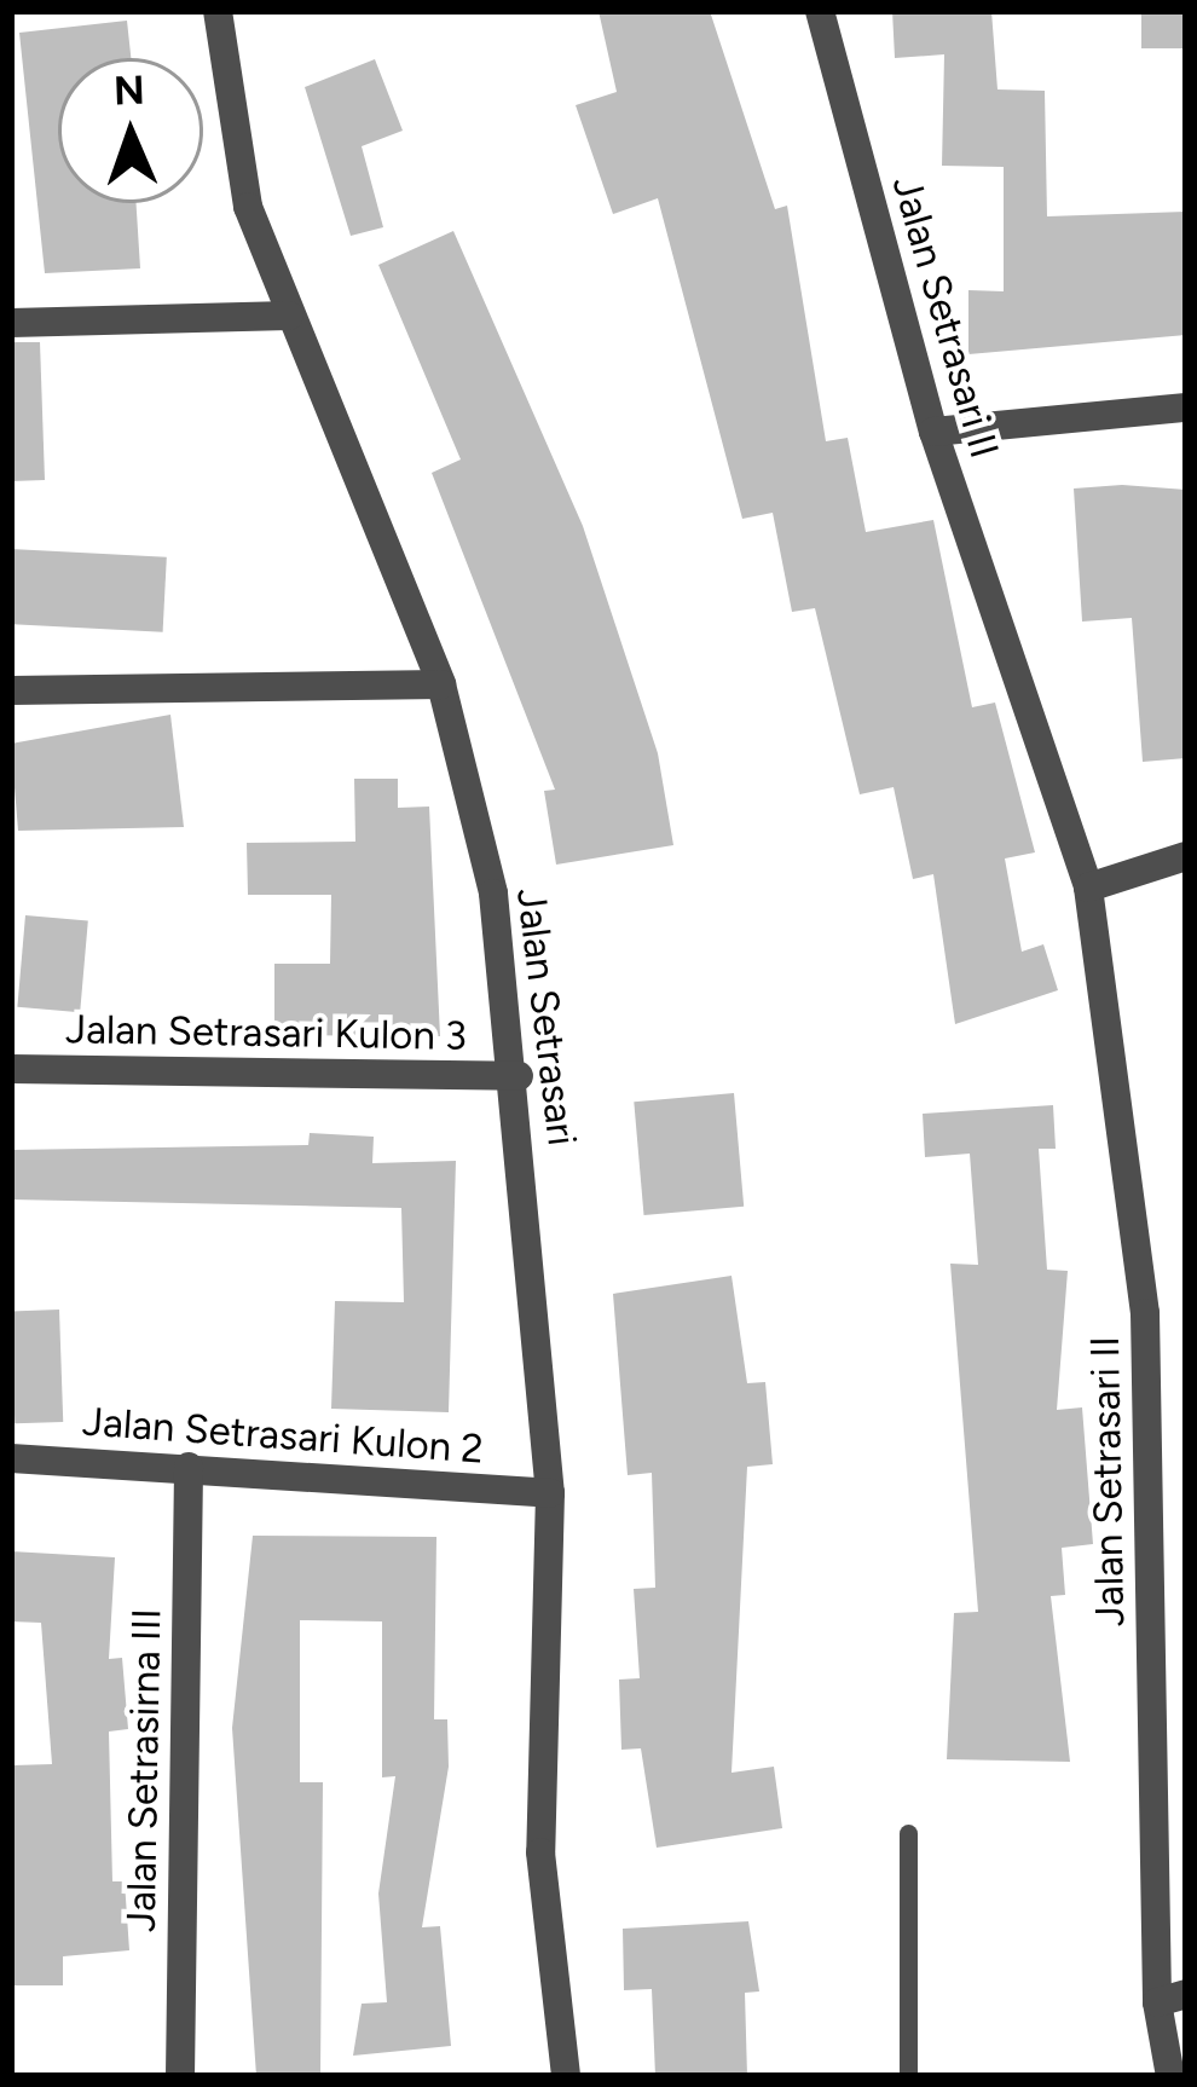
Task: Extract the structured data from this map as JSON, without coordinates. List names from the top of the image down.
{
  "streets": {
    "street": [
      "Jalan Setrasari II",
      "Jalan Setrasari",
      "Jalan Setrasari Kulon 3",
      "Jalan Setrasari Kulon 2",
      "Jalan Setrasirna III"
    ]
  },
  "crossings": [
    ["Jalan Setrasari", "Jalan Setrasari Kulon 3"],
    ["Jalan Setrasari", "Jalan Setrasari Kulon 2"],
    ["Jalan Setrasari Kulon 2", "Jalan Setrasirna III"]
  ],
  "north": "top"
}
